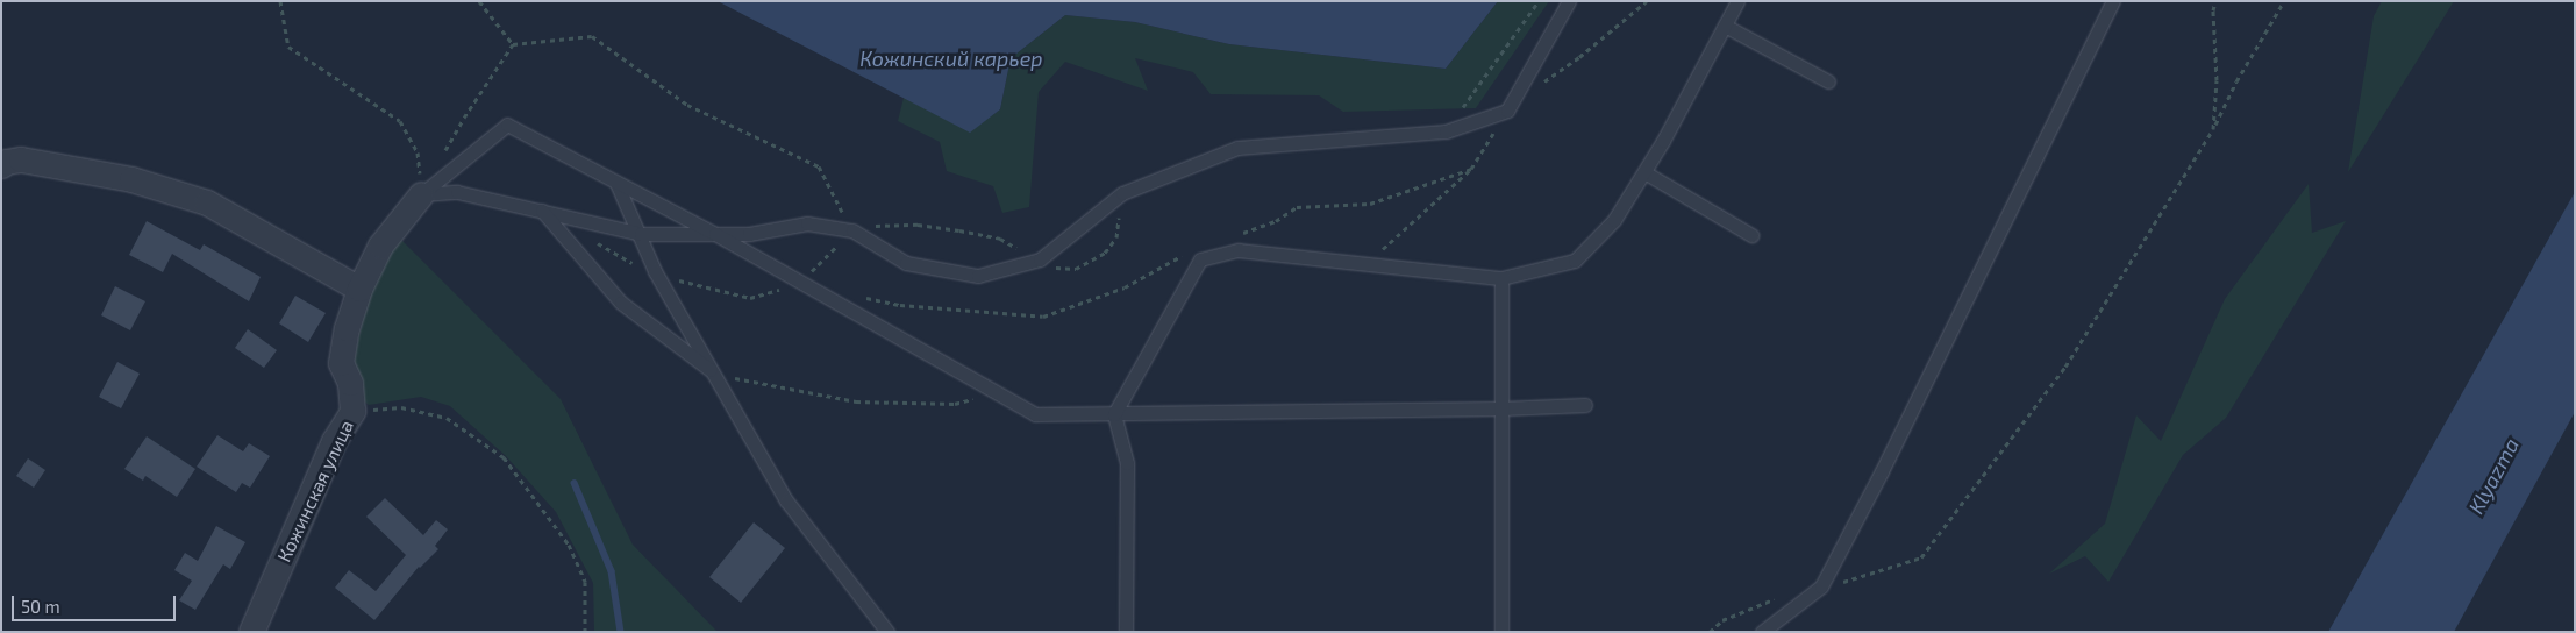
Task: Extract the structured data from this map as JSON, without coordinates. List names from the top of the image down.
{
  "streets": {
    "street": ["Кожинская улица"]
  },
  "water": ["Кожинский карьер", "Klyazma"],
  "scale_bar": "50 m"
}
